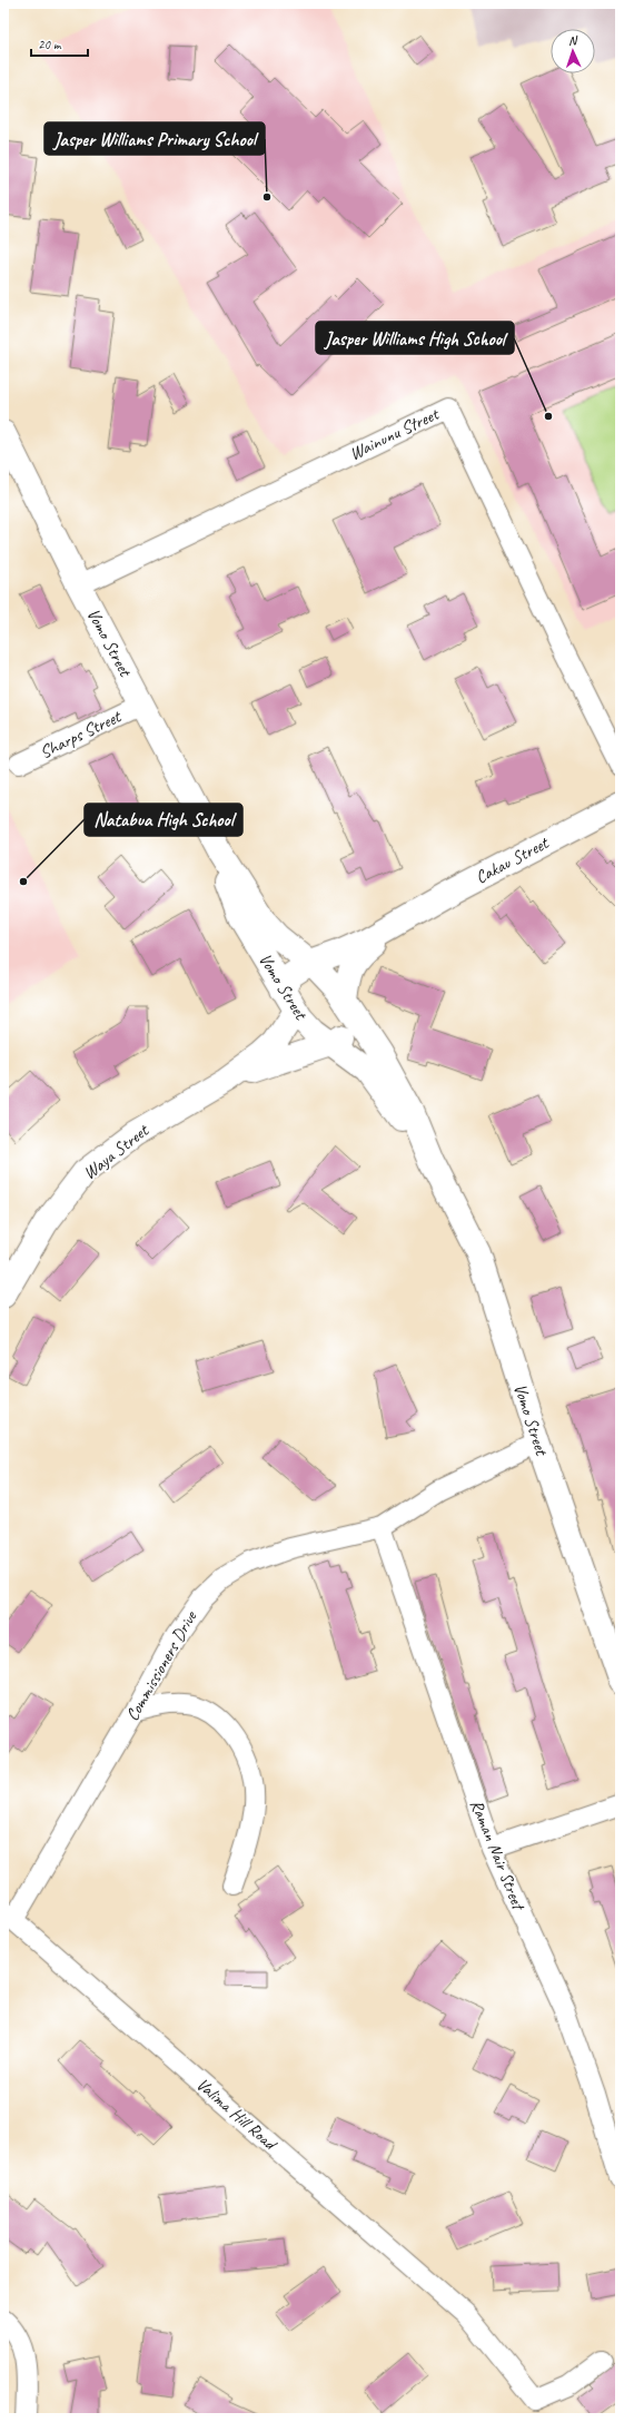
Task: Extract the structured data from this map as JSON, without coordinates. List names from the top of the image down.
{
  "streets": {
    "main road": ["Vomo Street", "Cakau Street", "Waya Street"],
    "street": [
      "Wainunu Street",
      "Sharps Street",
      "Commissioners Drive",
      "Raman Nair Street",
      "Valima Hill Road"
    ]
  },
  "crossings": [
    ["Wainunu Street", "Vomo Street"],
    ["Vomo Street", "Sharps Street"],
    ["Vomo Street", "Cakau Street"],
    ["Vomo Street", "Waya Street"],
    ["Vomo Street", "Commissioners Drive"],
    ["Commissioners Drive", "Raman Nair Street"],
    ["Commissioners Drive", "Valima Hill Road"]
  ],
  "places": ["Jasper Williams Primary School", "Jasper Williams High School", "Natabua High School"],
  "scale_bar": "20 m",
  "north": "top"
}
